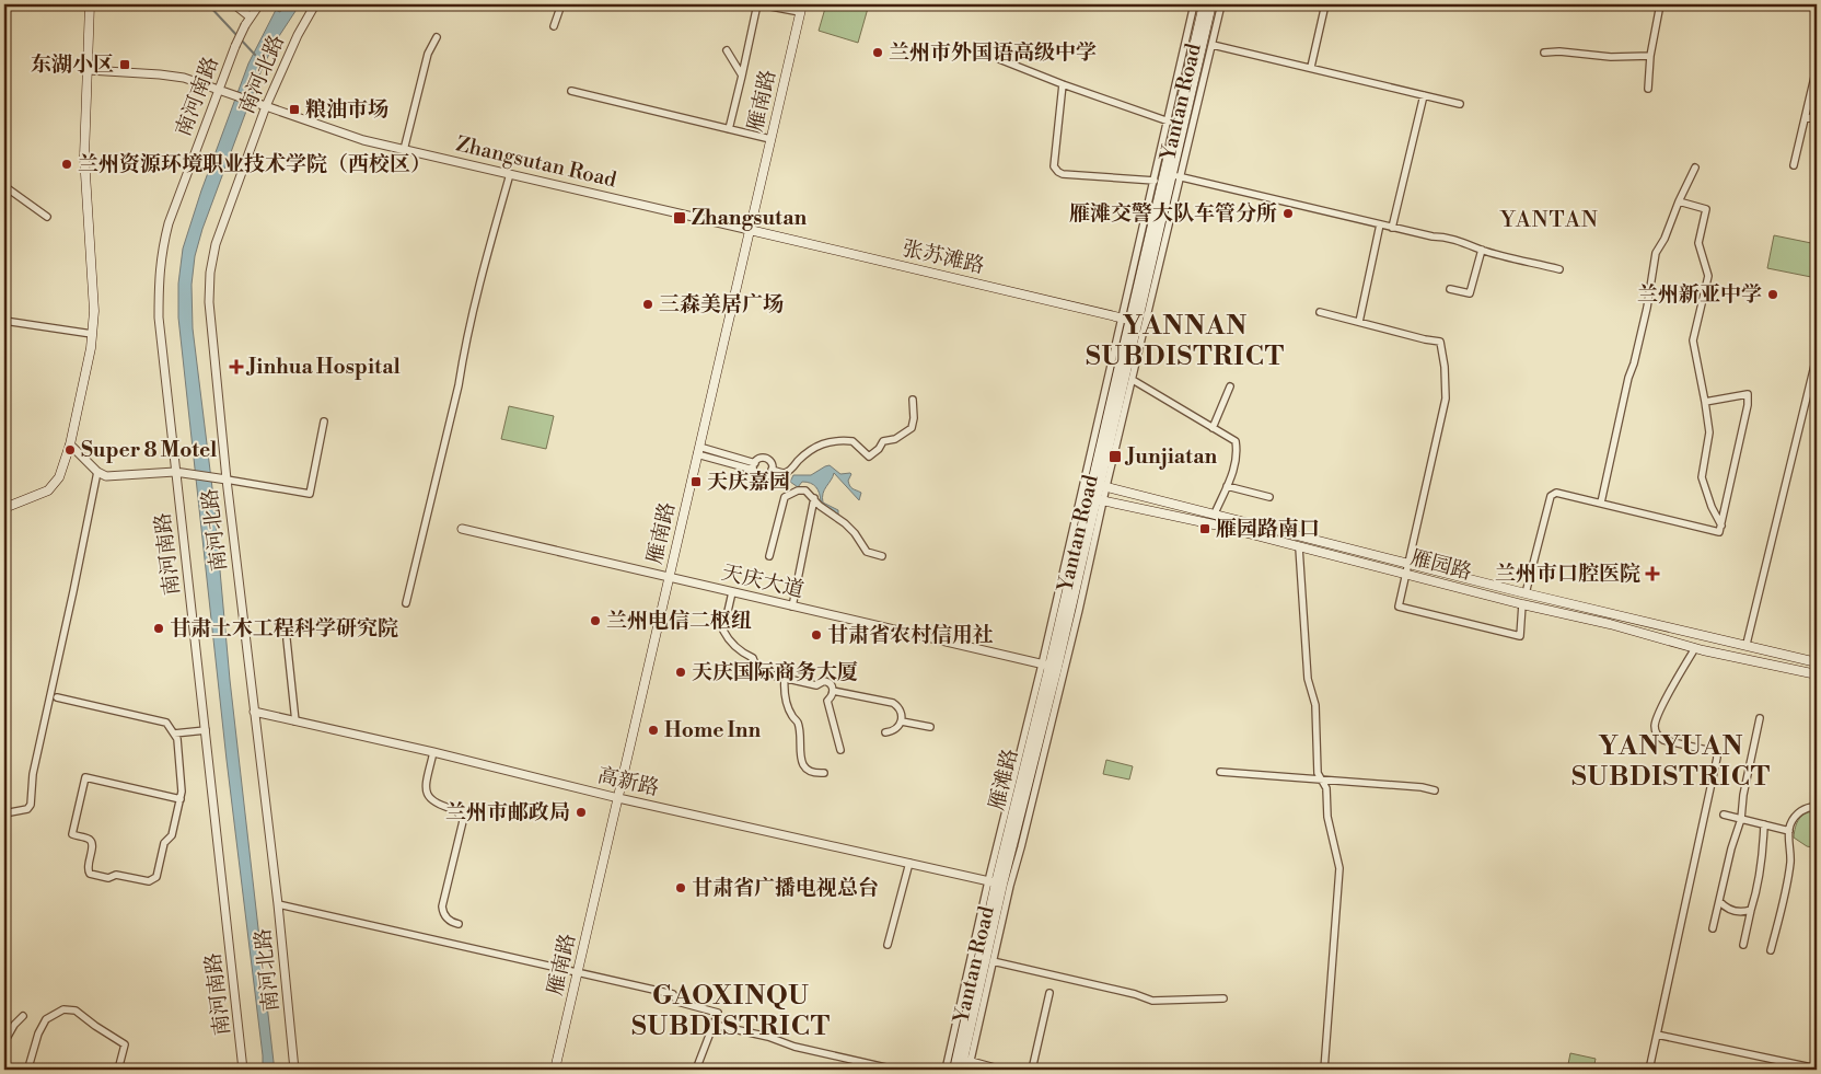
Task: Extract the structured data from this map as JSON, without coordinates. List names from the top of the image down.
{
  "streets": {
    "main road": [
      "雁南路",
      "Yantan Road",
      "张苏滩路",
      "雁园路",
      "雁滩路"
    ],
    "street": [
      "南河北路",
      "南河南路",
      "Zhangsutan Road",
      "天庆大道",
      "高新路"
    ]
  },
  "crossings": [
    ["南河北路", "Zhangsutan Road"],
    ["南河北路", "高新路"],
    ["南河南路", "Zhangsutan Road"],
    ["雁南路", "Zhangsutan Road"],
    ["雁南路", "张苏滩路"],
    ["雁南路", "天庆大道"],
    ["雁南路", "高新路"],
    ["Yantan Road", "张苏滩路"],
    ["Yantan Road", "雁园路"],
    ["Yantan Road", "天庆大道"],
    ["Yantan Road", "雁滩路"],
    ["Yantan Road", "高新路"],
    ["Zhangsutan Road", "张苏滩路"],
    ["雁园路", "雁滩路"],
    ["天庆大道", "雁滩路"],
    ["雁滩路", "高新路"]
  ],
  "districts": [
    "YANTAN",
    "YANNAN SUBDISTRICT",
    "YANYUAN SUBDISTRICT",
    "GAOXINQU SUBDISTRICT"
  ],
  "places": {
    "other": [
      "兰州市外国语高级中学",
      "兰州资源环境职业技术学院（西校区）",
      "雁滩交警大队车管分所",
      "兰州新亚中学",
      "三森美居广场",
      "Super 8 Motel",
      "兰州电信二枢纽",
      "甘肃土木工程科学研究院",
      "甘肃省农村信用社",
      "天庆国际商务大厦",
      "Home Inn",
      "兰州市邮政局",
      "甘肃省广播电视总台"
    ],
    "transit": [
      "东湖小区",
      "粮油市场",
      "Zhangsutan",
      "Junjiatan",
      "天庆嘉园",
      "雁园路南口"
    ],
    "health": ["Jinhua Hospital", "兰州市口腔医院"]
  }
}
